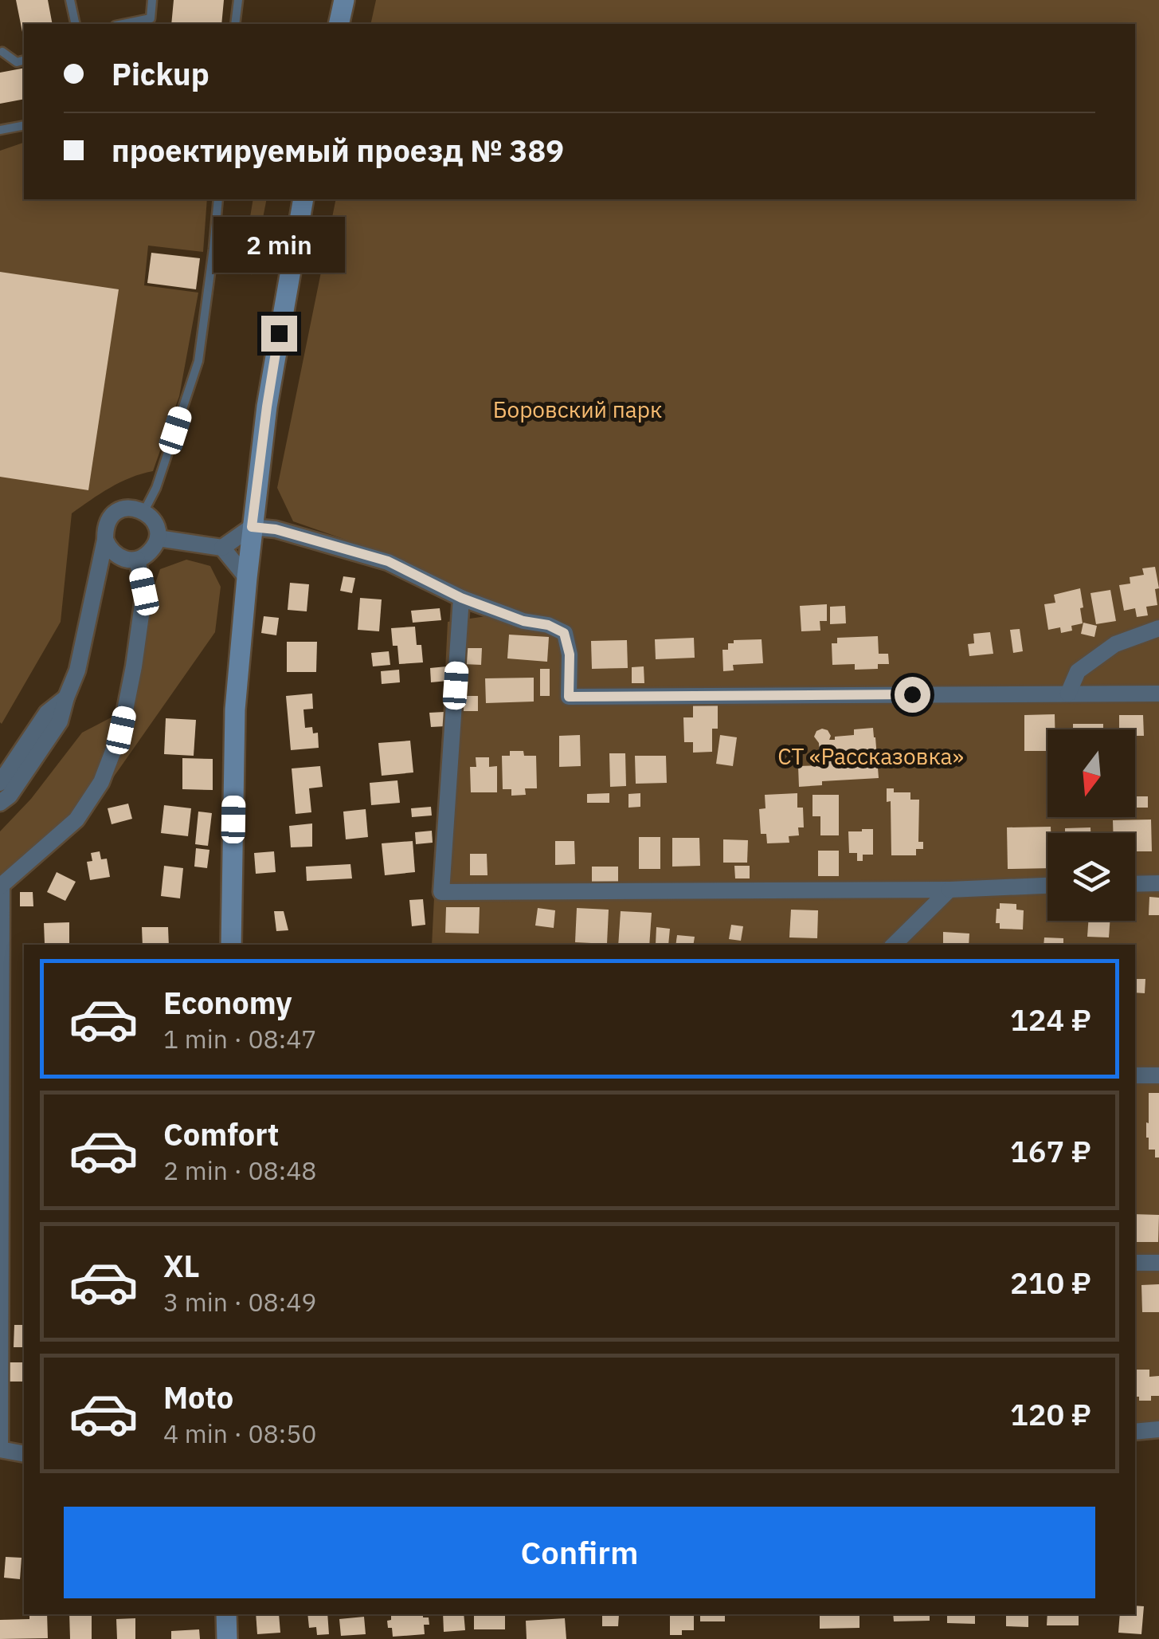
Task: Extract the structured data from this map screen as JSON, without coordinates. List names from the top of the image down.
{
  "parks": ["Боровский парк", "СТ «Рассказовка»"],
  "north": "bottom",
  "page": {
    "banner": ["Pickup", "проектируемый проезд № 389"],
    "bubble": "2 min",
    "list": [
      {
        "name": "Economy",
        "note": "1 min · 08:47",
        "value": "124 ₽"
      },
      {
        "name": "Comfort",
        "note": "2 min · 08:48",
        "value": "167 ₽"
      },
      {
        "name": "XL",
        "note": "3 min · 08:49",
        "value": "210 ₽"
      },
      {
        "name": "Moto",
        "note": "4 min · 08:50",
        "value": "120 ₽"
      }
    ],
    "buttons": "Confirm"
  }
}
